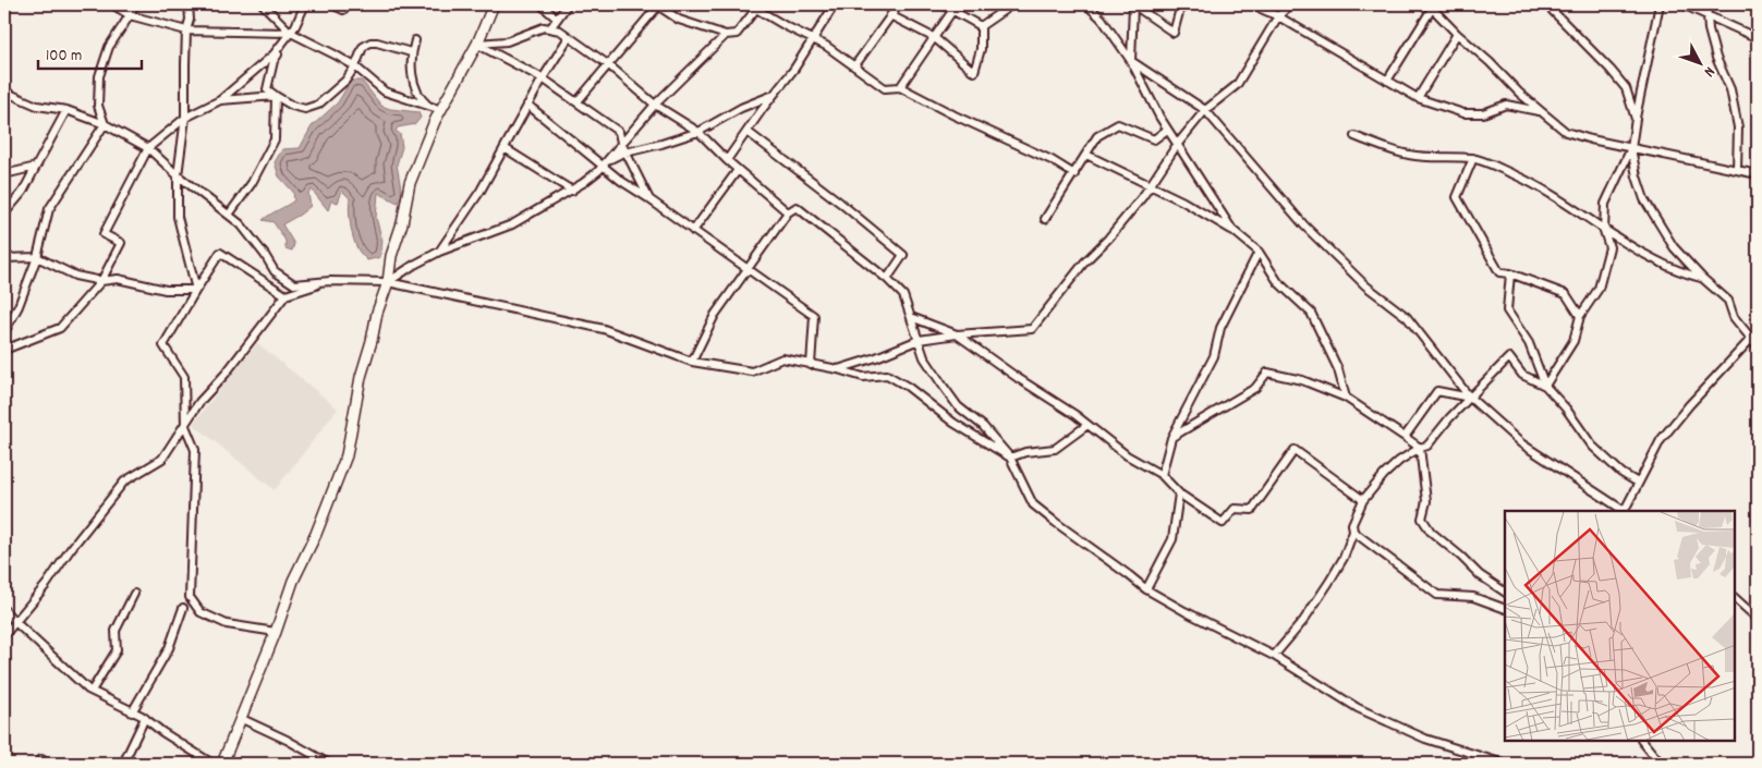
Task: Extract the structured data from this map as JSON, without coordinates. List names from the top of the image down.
{
  "scale_bar": "100 m",
  "north": "bottom right"
}
